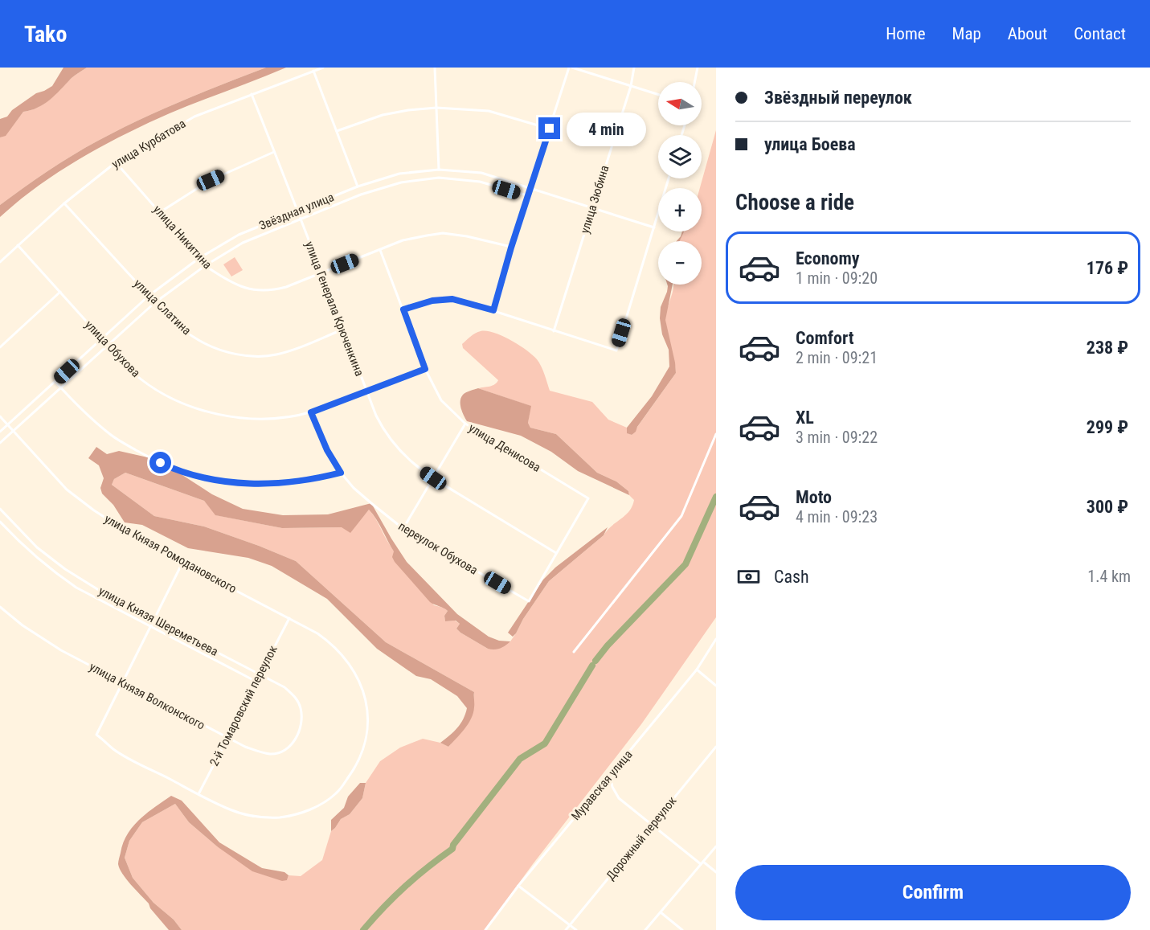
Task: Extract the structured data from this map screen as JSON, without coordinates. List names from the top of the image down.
{
  "streets": {
    "street": [
      "улица Курбатова",
      "улица Зюбина",
      "Звёздная улица",
      "улица Никитина",
      "улица Слатина",
      "улица Генерала Крюченкина",
      "улица Обухова",
      "улица Денисова",
      "переулок Обухова",
      "улица Князя Ромодановского",
      "улица Князя Шереметьева",
      "улица Князя Волконского",
      "2-й Томаровский переулок",
      "Муравская улица",
      "Дорожный переулок"
    ]
  },
  "crossings": [
    ["улица Курбатова", "улица Никитина"],
    ["улица Курбатова", "улица Слатина"],
    ["улица Курбатова", "улица Генерала Крюченкина"],
    ["улица Курбатова", "улица Обухова"],
    ["улица Зюбина", "Звёздная улица"],
    ["Звёздная улица", "улица Никитина"],
    ["Звёздная улица", "улица Слатина"],
    ["Звёздная улица", "улица Генерала Крюченкина"],
    ["Звёздная улица", "улица Обухова"],
    ["Звёздная улица", "улица Князя Ромодановского"],
    ["улица Никитина", "улица Генерала Крюченкина"],
    ["улица Никитина", "улица Денисова"],
    ["улица Слатина", "улица Генерала Крюченкина"],
    ["улица Генерала Крюченкина", "улица Обухова"],
    ["улица Генерала Крюченкина", "улица Денисова"],
    ["улица Генерала Крюченкина", "переулок Обухова"],
    ["улица Обухова", "улица Денисова"],
    ["улица Обухова", "переулок Обухова"],
    ["улица Денисова", "переулок Обухова"],
    ["улица Князя Ромодановского", "улица Князя Волконского"],
    ["улица Князя Ромодановского", "2-й Томаровский переулок"],
    ["улица Князя Шереметьева", "улица Князя Волконского"],
    ["улица Князя Шереметьева", "2-й Томаровский переулок"],
    ["улица Князя Волконского", "2-й Томаровский переулок"]
  ],
  "north": "left",
  "page": {
    "header": "Tako",
    "nav": [
      "Home",
      "Map",
      "About",
      "Contact"
    ],
    "banner": ["Звёздный переулок", "улица Боева"],
    "map_buttons": ["+", "−"],
    "bubble": "4 min",
    "heading": "Choose a ride",
    "list": [
      {
        "name": "Economy",
        "note": "1 min · 09:20",
        "value": "176 ₽"
      },
      {
        "name": "Comfort",
        "note": "2 min · 09:21",
        "value": "238 ₽"
      },
      {
        "name": "XL",
        "note": "3 min · 09:22",
        "value": "299 ₽"
      },
      {
        "name": "Moto",
        "note": "4 min · 09:23",
        "value": "300 ₽"
      }
    ],
    "pay": ["Cash", "1.4 km"],
    "buttons": "Confirm"
  }
}
